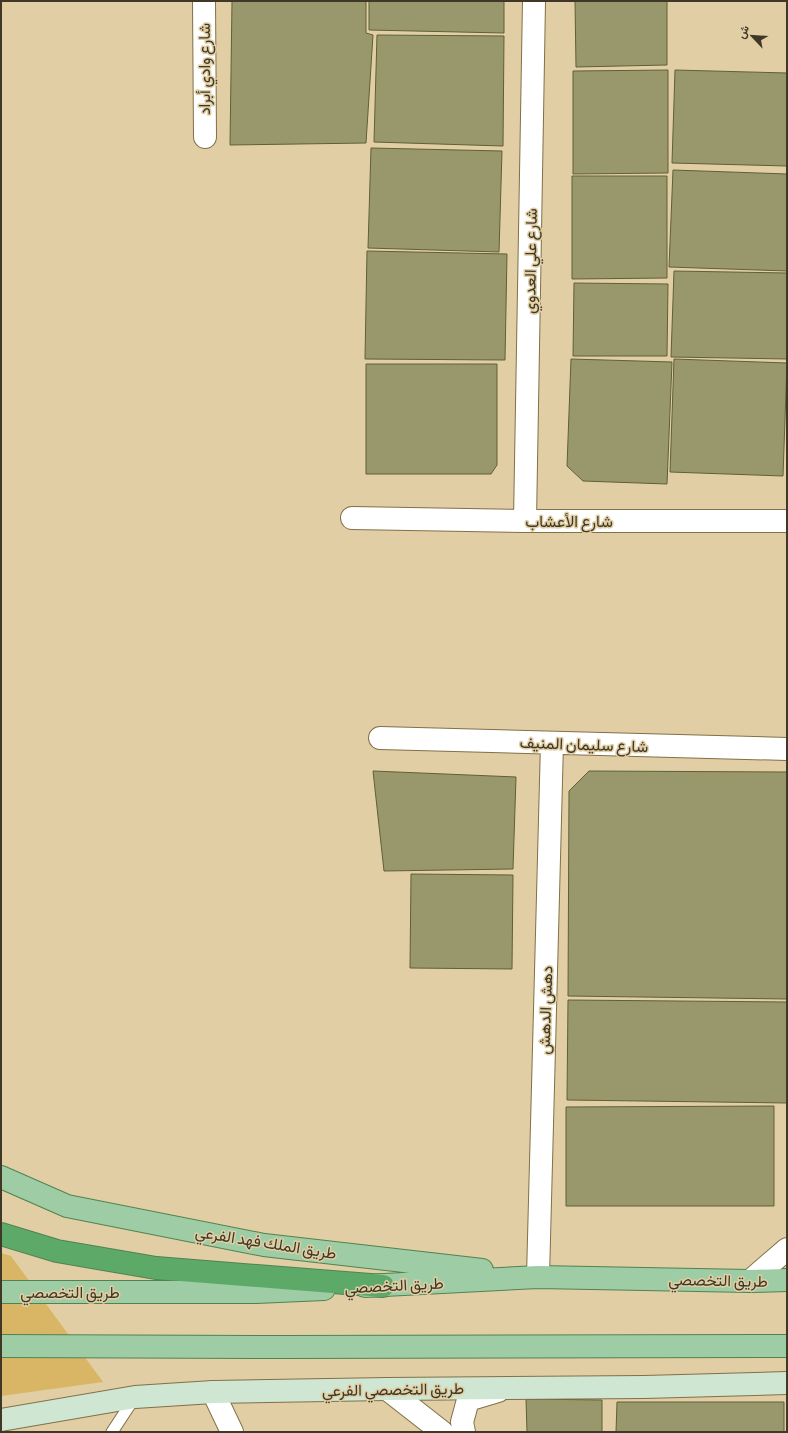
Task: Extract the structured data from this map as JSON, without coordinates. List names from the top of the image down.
{
  "streets": {
    "main road": ["طريق الملك فهد الفرعي", "طريق التخصصي", "طريق التخصصي الفرعي"],
    "street": [
      "شارع وادي أبراد",
      "شارع علي العدوي",
      "شارع الأعشاب",
      "شارع سليمان المنيف",
      "دهش الدهش"
    ]
  },
  "crossings": [
    ["شارع علي العدوي", "شارع الأعشاب"],
    ["شارع سليمان المنيف", "دهش الدهش"],
    ["دهش الدهش", "طريق الملك فهد الفرعي"],
    ["دهش الدهش", "طريق التخصصي"],
    ["طريق الملك فهد الفرعي", "طريق التخصصي"]
  ],
  "north": "top left"
}
